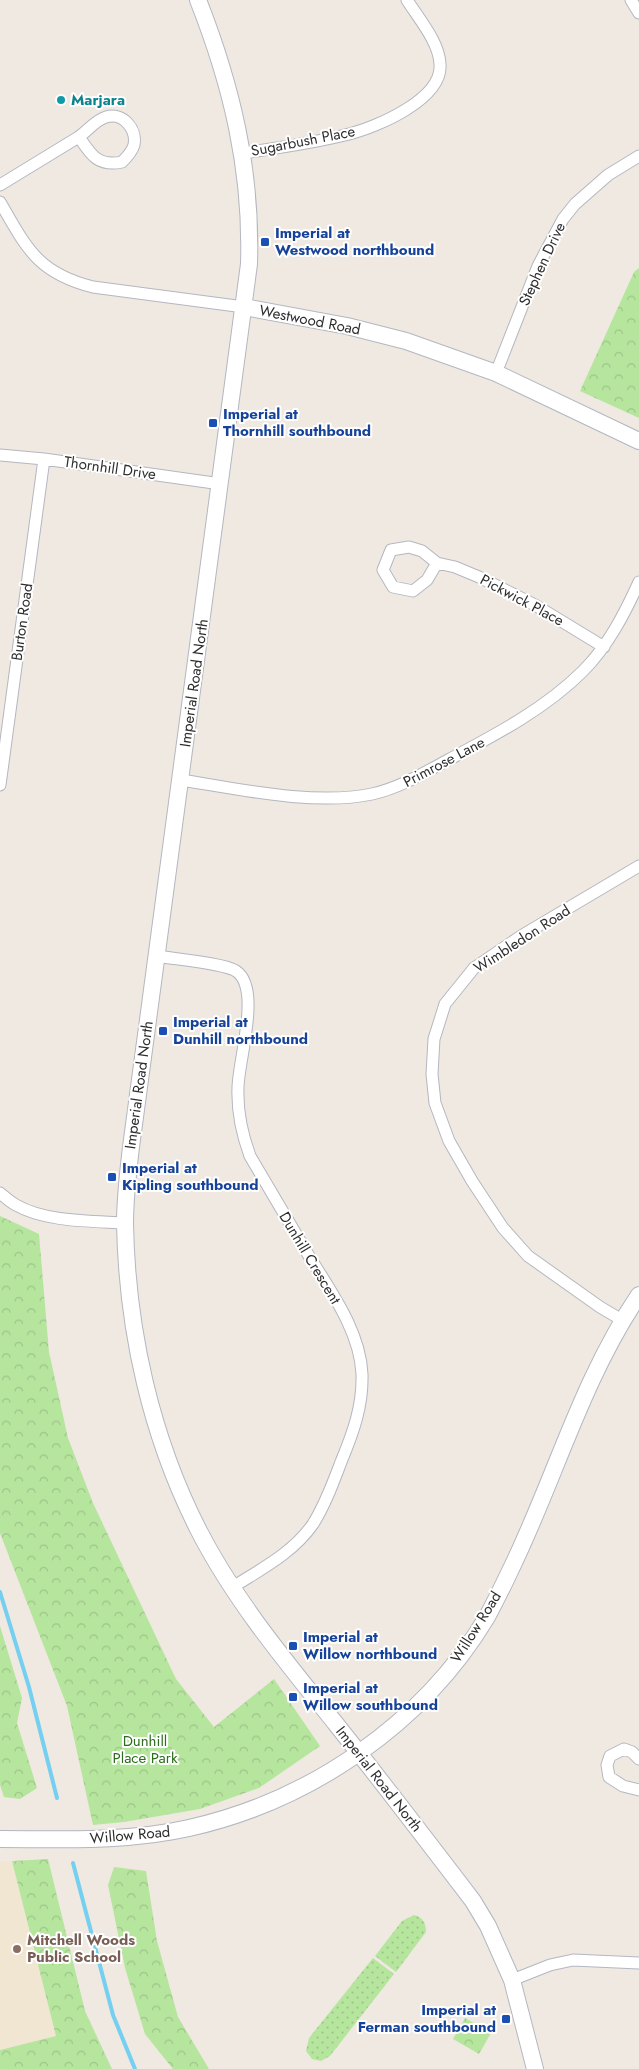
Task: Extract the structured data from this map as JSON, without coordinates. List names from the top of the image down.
{
  "streets": {
    "street": [
      "Sugarbush Place",
      "Stephen Drive",
      "Westwood Road",
      "Thornhill Drive",
      "Pickwick Place",
      "Burton Road",
      "Imperial Road North",
      "Primrose Lane",
      "Wimbledon Road",
      "Dunhill Crescent",
      "Willow Road"
    ]
  },
  "crossings": [
    ["Sugarbush Place", "Imperial Road North"],
    ["Stephen Drive", "Westwood Road"],
    ["Westwood Road", "Imperial Road North"],
    ["Thornhill Drive", "Burton Road"],
    ["Thornhill Drive", "Imperial Road North"],
    ["Pickwick Place", "Primrose Lane"],
    ["Imperial Road North", "Primrose Lane"],
    ["Imperial Road North", "Dunhill Crescent"],
    ["Imperial Road North", "Willow Road"],
    ["Wimbledon Road", "Willow Road"]
  ],
  "parks": ["Dunhill Place Park"],
  "places": {
    "other": ["Marjara", "Mitchell Woods Public School"],
    "transit": [
      "Imperial at Westwood northbound",
      "Imperial at Thornhill southbound",
      "Imperial at Dunhill northbound",
      "Imperial at Kipling southbound",
      "Imperial at Willow northbound",
      "Imperial at Willow southbound",
      "Imperial at Ferman southbound"
    ]
  }
}
